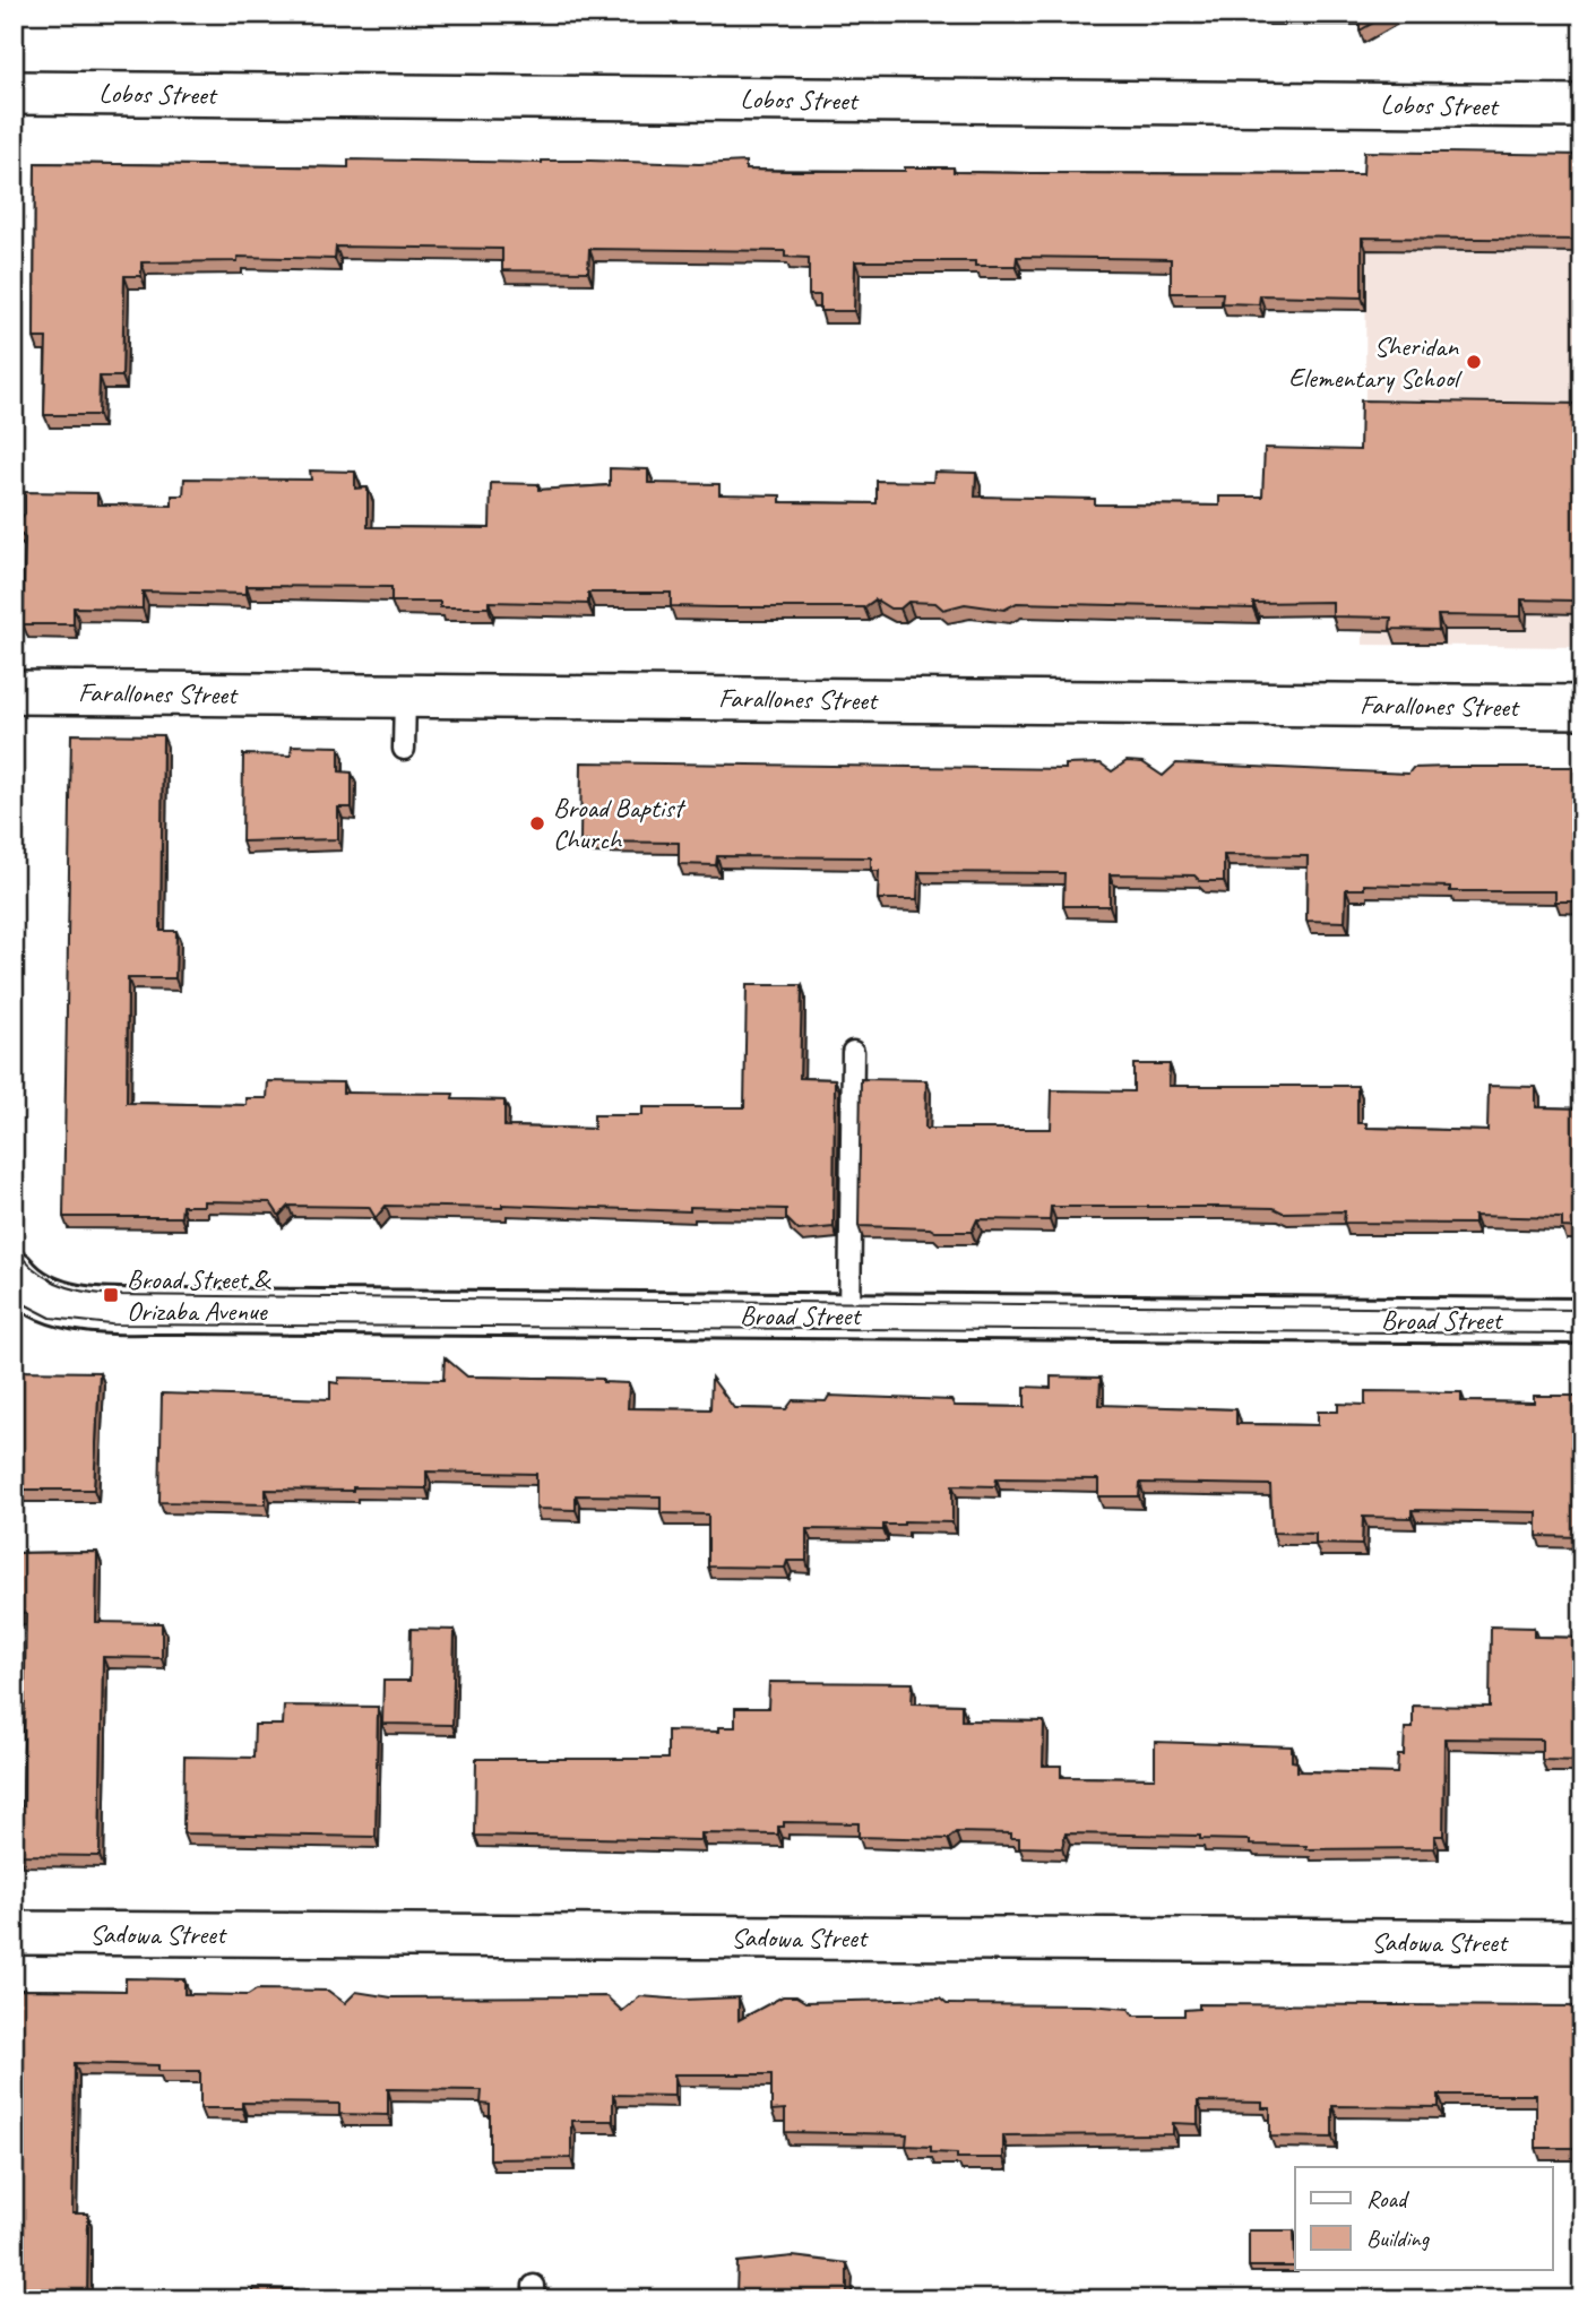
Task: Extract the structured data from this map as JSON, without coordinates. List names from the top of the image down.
{
  "streets": {
    "street": [
      "Lobos Street",
      "Farallones Street",
      "Broad Street",
      "Sadowa Street"
    ]
  },
  "places": {
    "other": ["Sheridan Elementary School", "Broad Baptist Church"],
    "transit": ["Broad Street & Orizaba Avenue"]
  },
  "legend": ["Road", "Building"]
}
